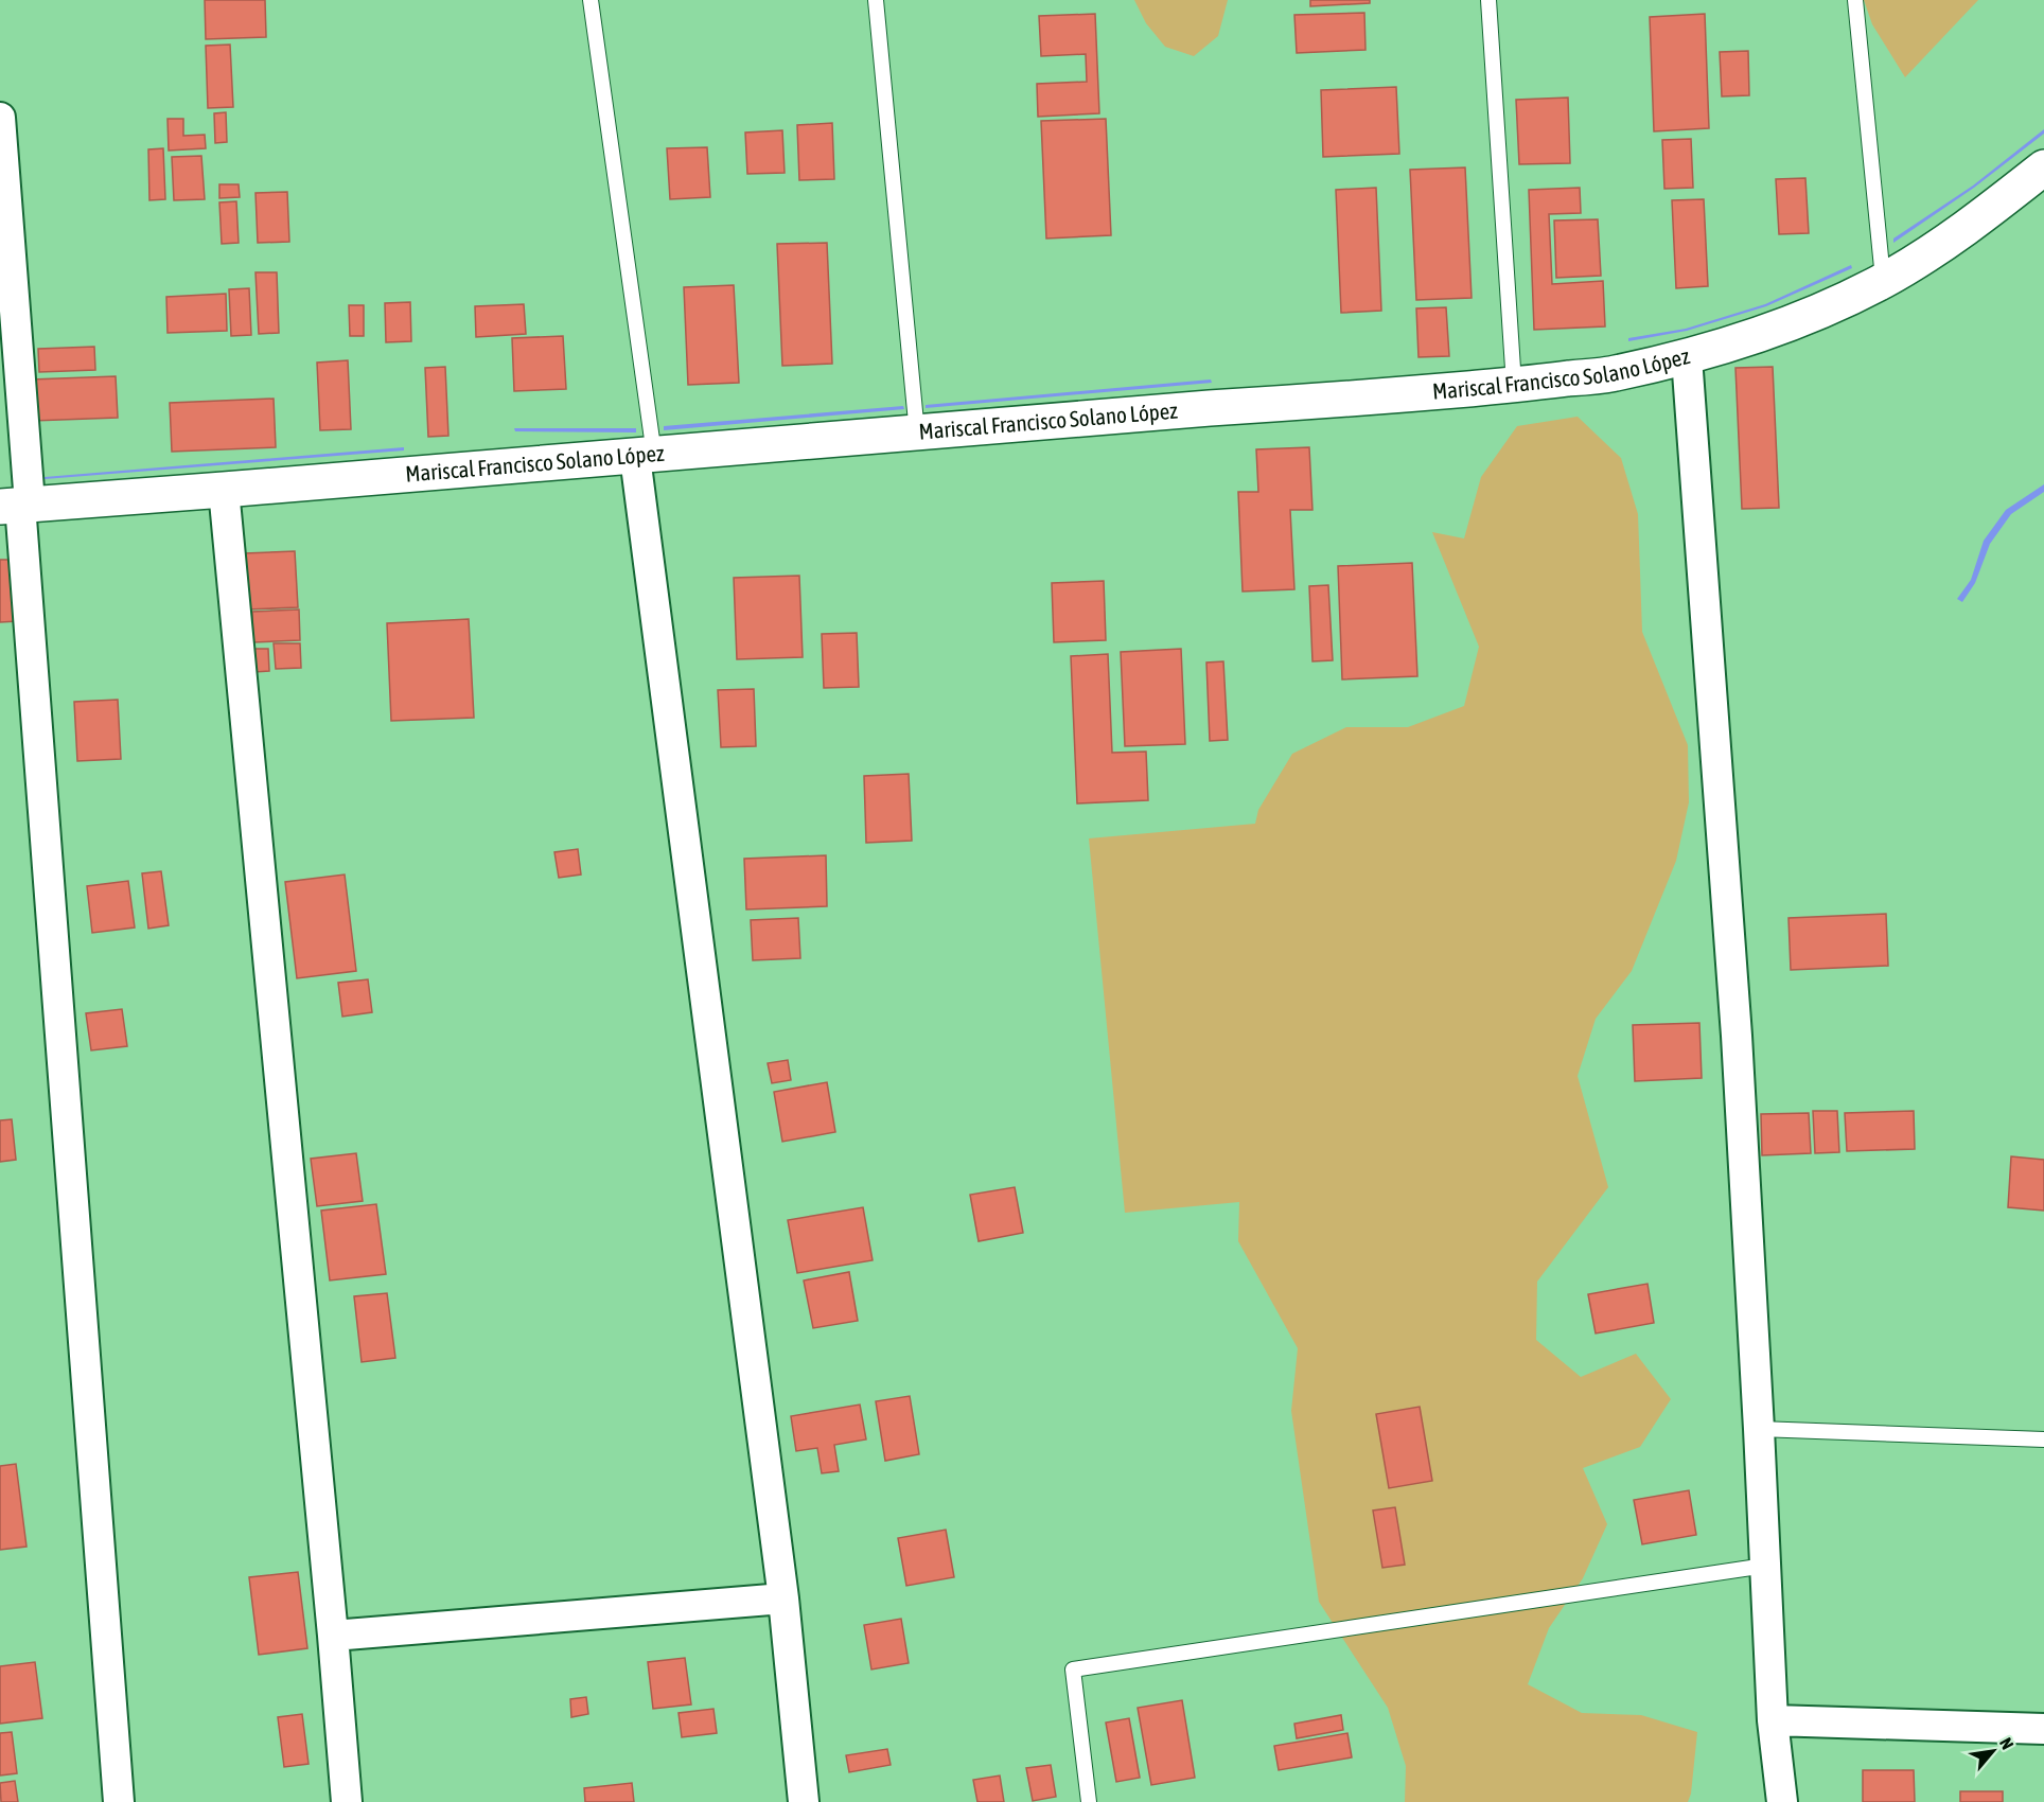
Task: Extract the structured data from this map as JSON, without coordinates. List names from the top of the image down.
{
  "streets": {
    "main road": ["Mariscal Francisco Solano López"]
  },
  "north": "top right"
}
